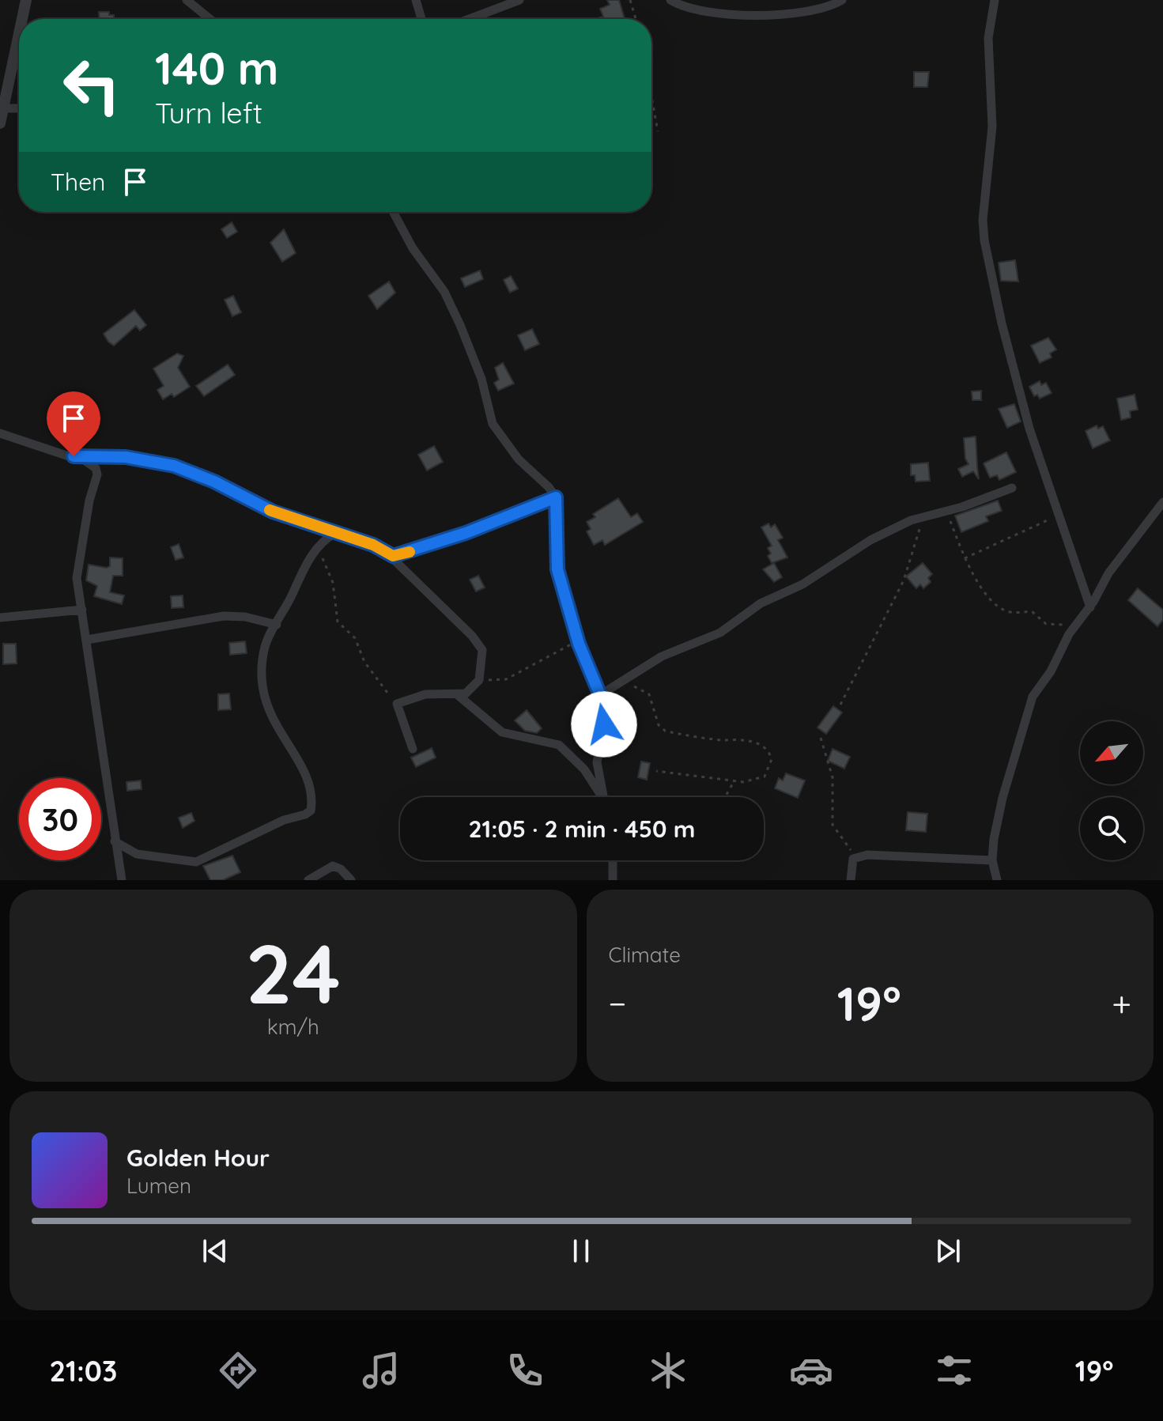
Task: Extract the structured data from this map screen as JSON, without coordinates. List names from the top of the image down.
{
  "north": "bottom left",
  "page": {
    "turn": ["140 m", "Turn left"],
    "then": "Then",
    "limit": "30",
    "trip": "21:05 · 2 min · 450 m",
    "tile": [
      ["24", "km/h"],
      "Climate"
    ],
    "heat": ["−", "19°", "+"],
    "song": ["Golden Hour", "Lumen"],
    "tabs": ["21:03", "19°"]
  }
}
